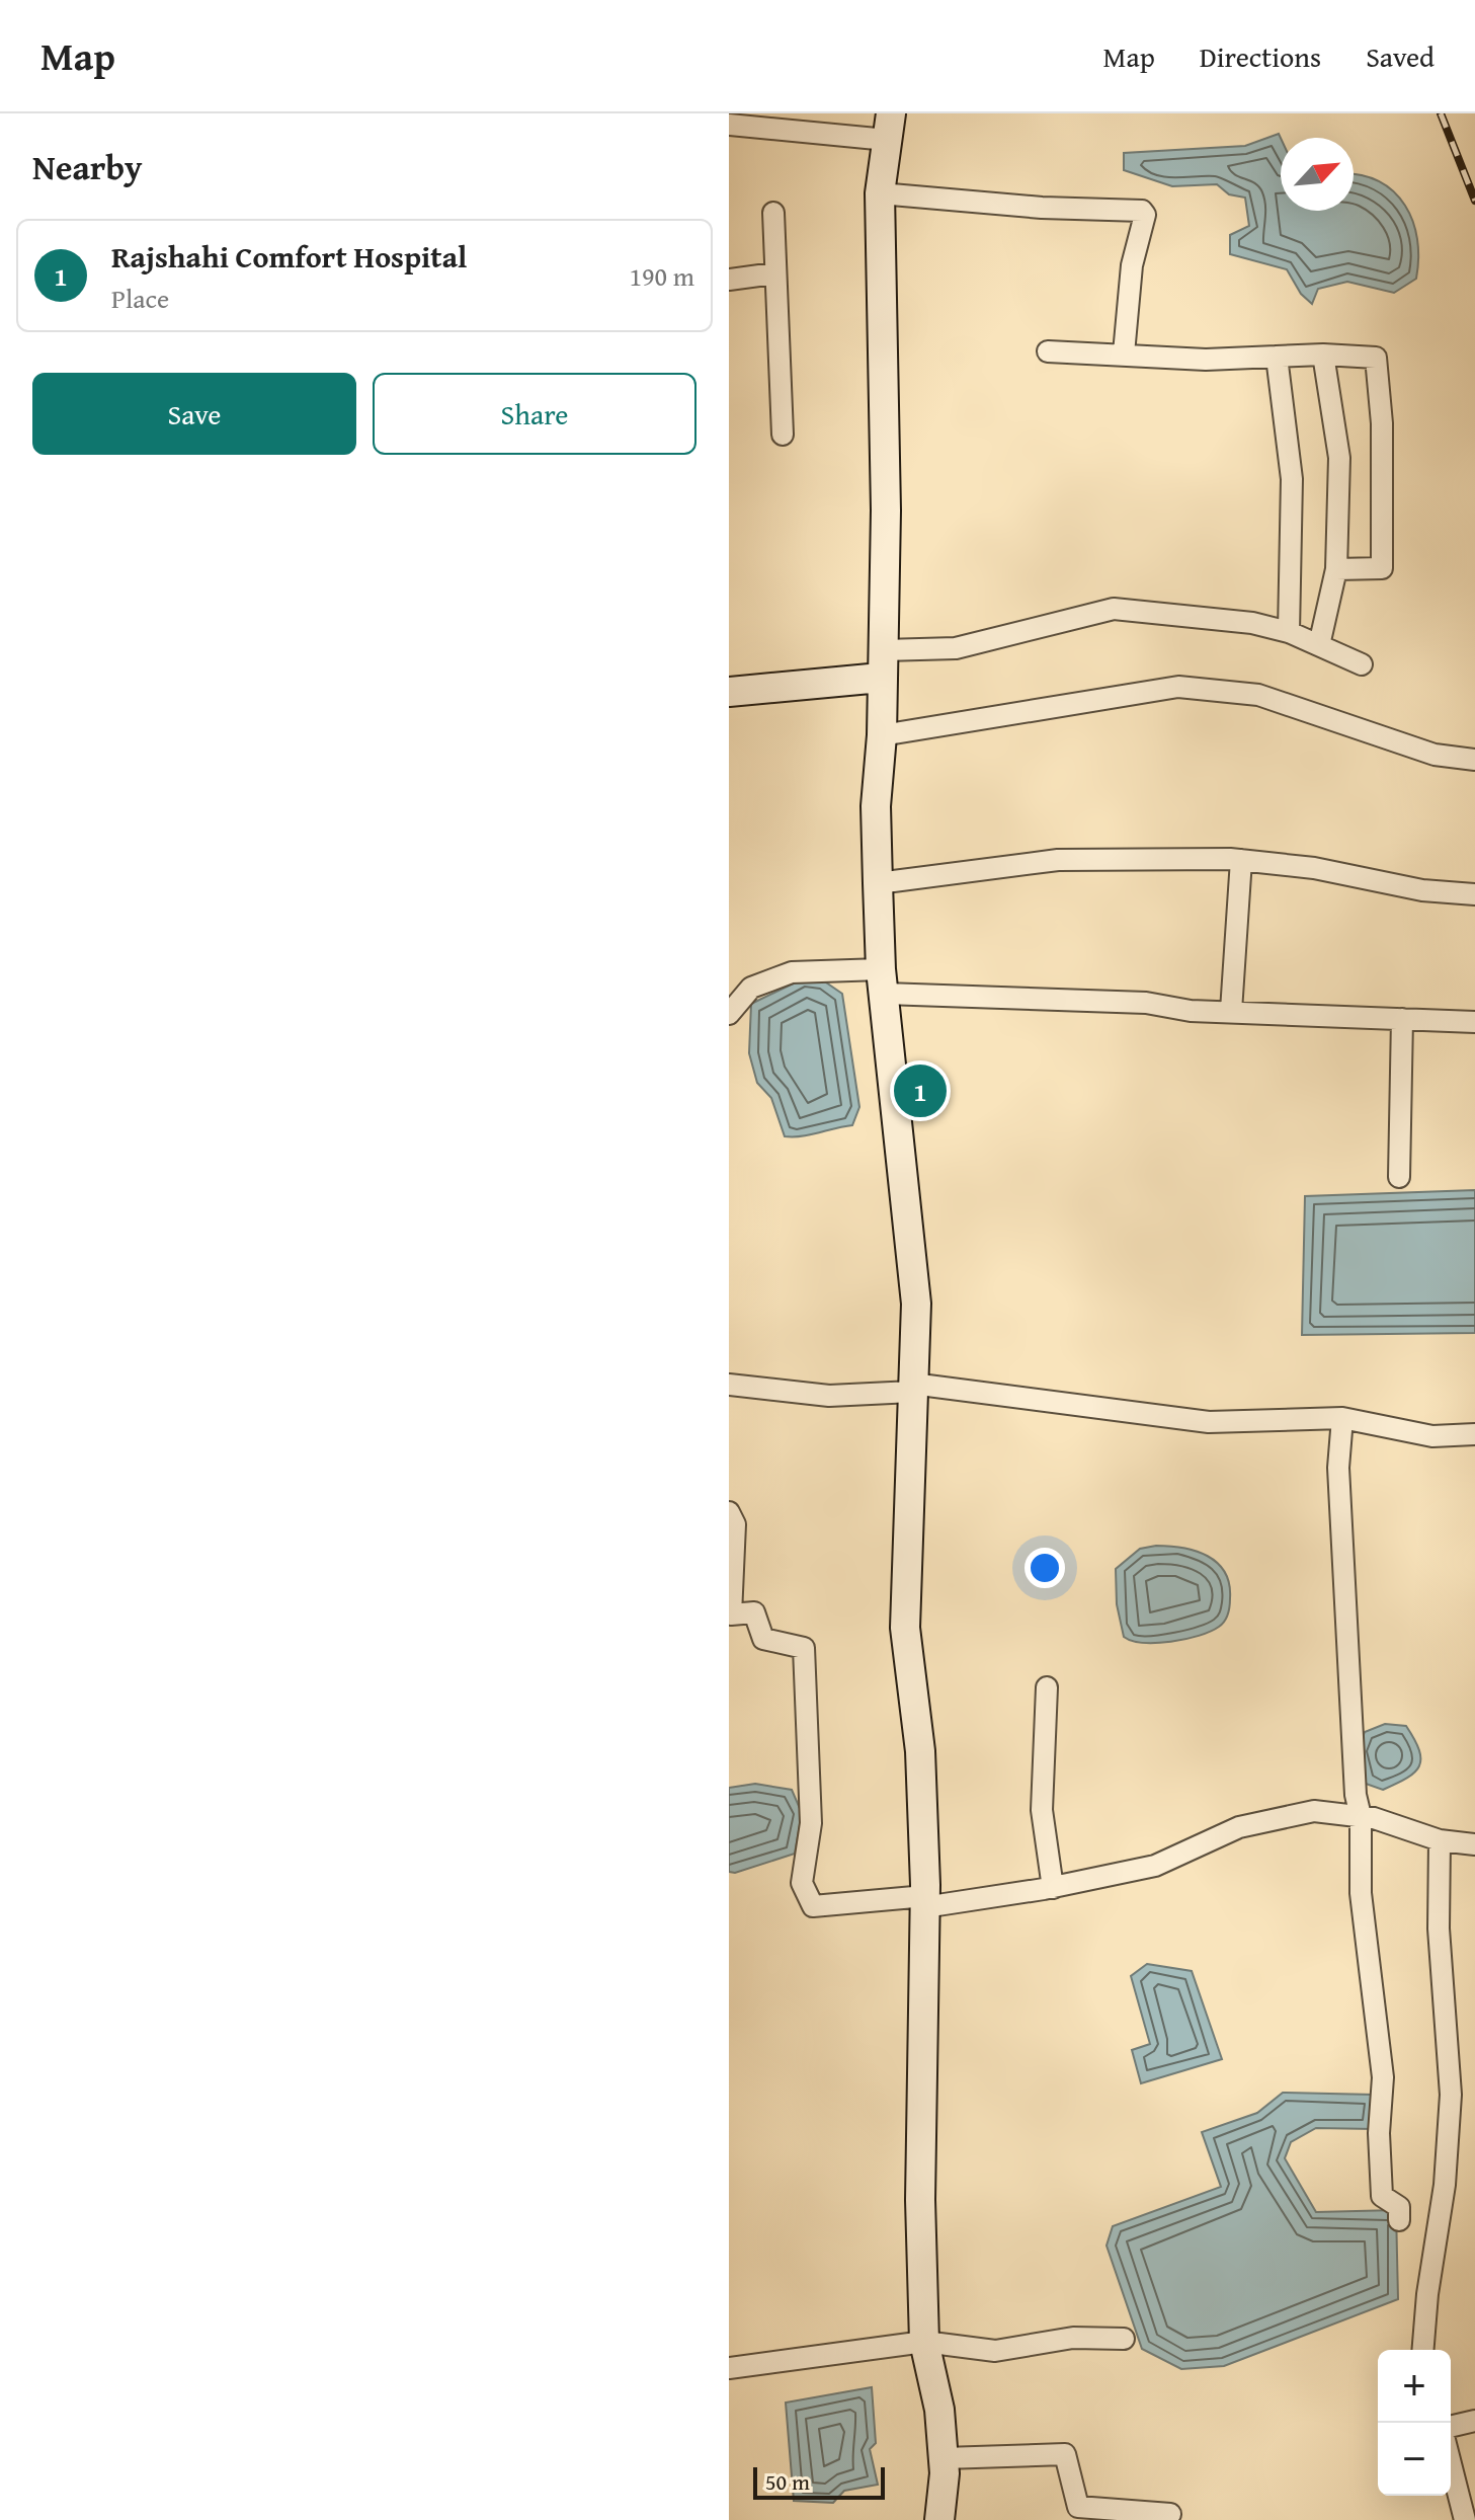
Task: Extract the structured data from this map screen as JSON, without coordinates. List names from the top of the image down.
{
  "scale_bar": "50 m",
  "north": "top right",
  "page": {
    "header": "Map",
    "nav": ["Map", "Directions", "Saved"],
    "heading": "Nearby",
    "list": [
      {
        "mark": "1",
        "name": "Rajshahi Comfort Hospital",
        "note": "Place",
        "value": "190 m"
      }
    ],
    "buttons": ["Save", "Share"],
    "pins": "1",
    "map_buttons": ["+", "−"],
    "scale": "50 m"
  }
}
